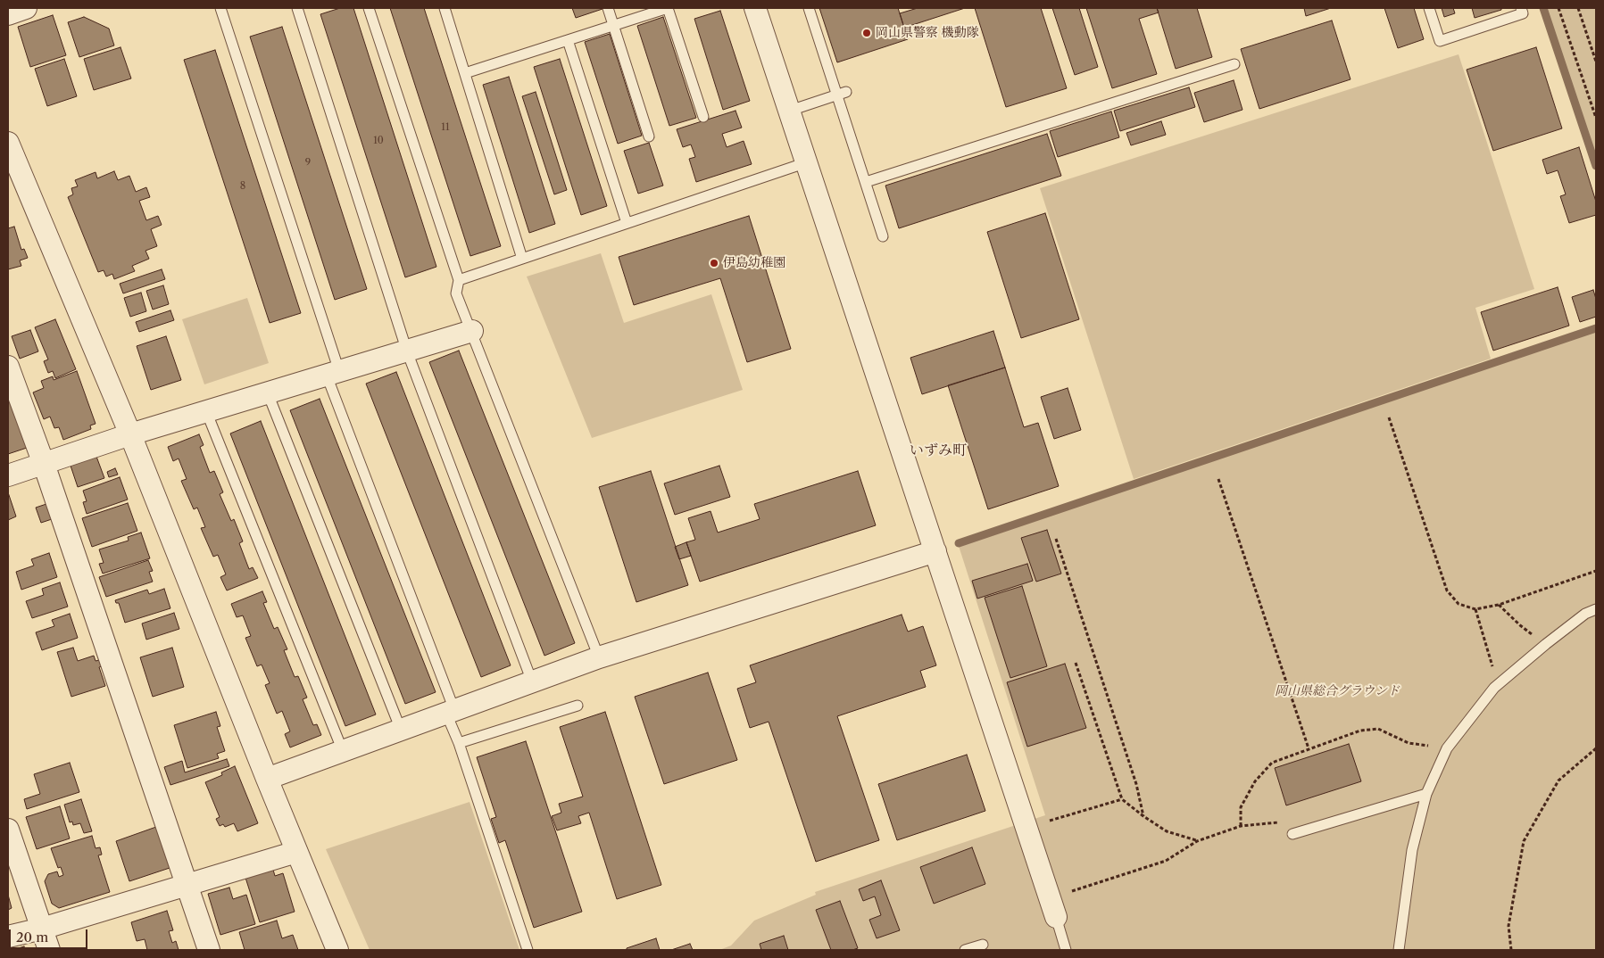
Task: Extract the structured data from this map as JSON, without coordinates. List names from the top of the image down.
{
  "districts": ["いずみ町"],
  "parks": ["岡山県総合グラウンド"],
  "places": ["岡山県警察 機動隊", "伊島幼稚園"],
  "house_numbers": [
    "11",
    "10",
    "9",
    "8"
  ],
  "scale_bar": "20 m"
}
